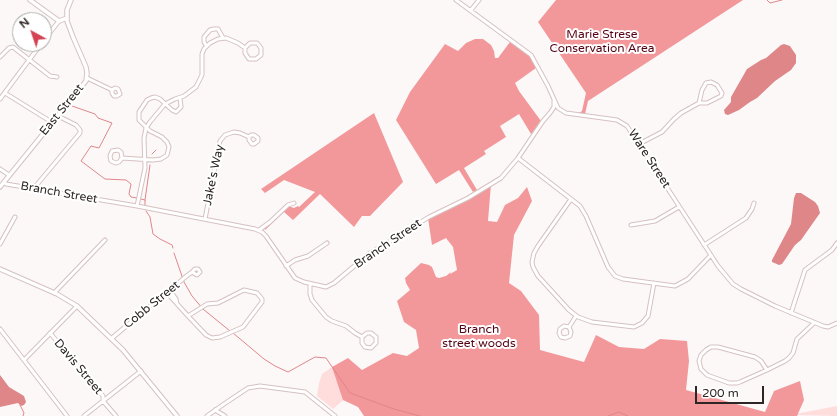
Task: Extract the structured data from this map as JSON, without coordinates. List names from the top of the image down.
{
  "streets": {
    "main road": ["East Street"],
    "street": [
      "Ware Street",
      "Jake's Way",
      "Branch Street",
      "Cobb Street",
      "Davis Street"
    ]
  },
  "crossings": [
    ["East Street", "Branch Street"],
    ["Ware Street", "Branch Street"],
    ["Jake's Way", "Branch Street"]
  ],
  "parks": ["Marie Strese Conservation Area", "Branch street woods"],
  "scale_bar": "200 m",
  "north": "top left"
}
